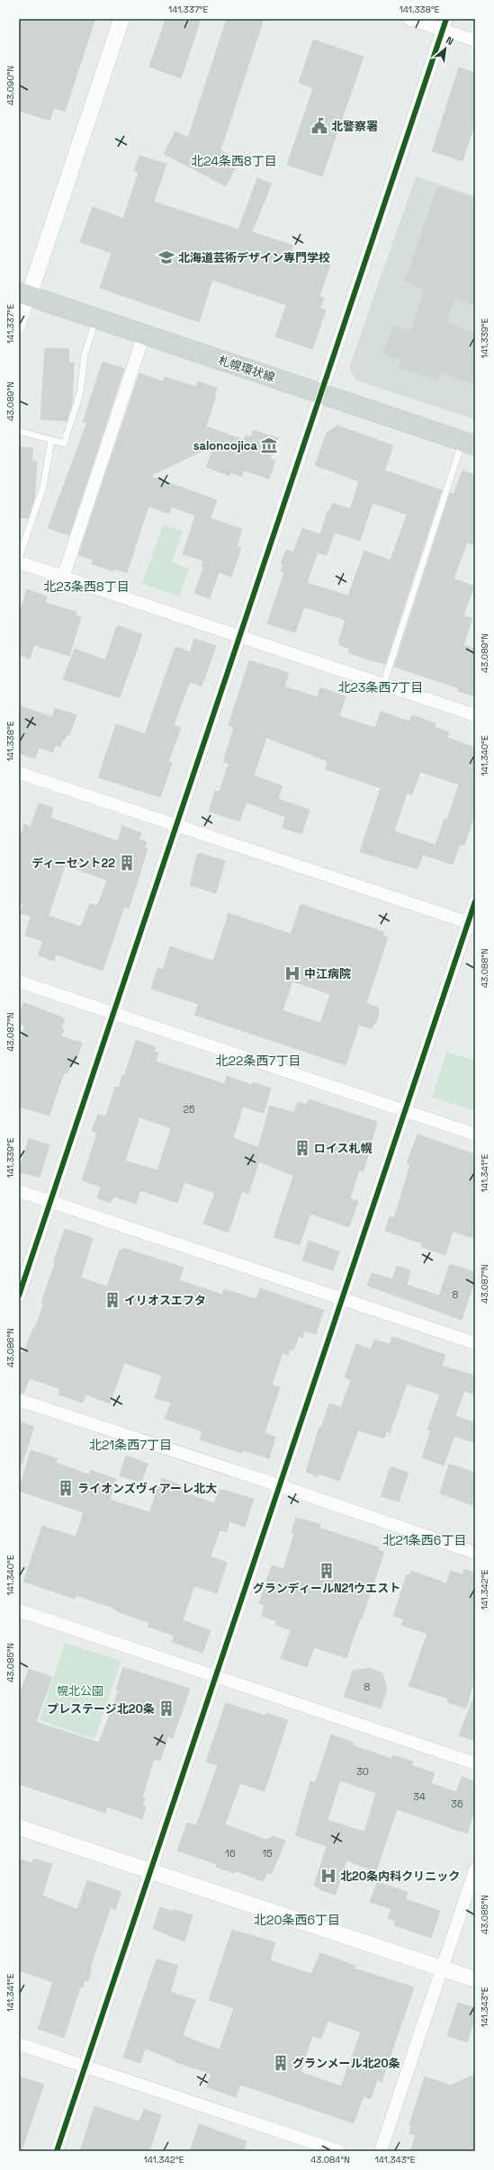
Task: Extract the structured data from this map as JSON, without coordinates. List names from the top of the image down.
{
  "streets": {
    "main road": ["札幌環状線"]
  },
  "districts": [
    "北24条西8丁目",
    "北23条西8丁目",
    "北23条西7丁目",
    "北22条西7丁目",
    "北21条西7丁目",
    "北21条西6丁目",
    "北20条西6丁目"
  ],
  "parks": ["幌北公園"],
  "places": {
    "public building": ["北警察署"],
    "school or university": ["北海道芸術デザイン専門学校"],
    "museum": ["saloncojica"],
    "building": [
      "ディーセント22",
      "ロイス札幌",
      "イリオスエフタ",
      "ライオンズヴィアーレ北大",
      "グランディールN21ウエスト",
      "プレステージ北20条",
      "グランメール北20条"
    ],
    "hospital": ["中江病院", "北20条内科クリニック"]
  },
  "house_numbers": [
    "25",
    "8",
    "8",
    "30",
    "34",
    "36",
    "16",
    "15"
  ],
  "north": "top right",
  "coordinates": [
    "141.337°E",
    "141.338°E",
    "43.090°N",
    "141.339°E",
    "43.089°N",
    "141.340°E",
    "43.088°N",
    "43.087°N",
    "141.341°E",
    "43.086°N",
    "141.342°E",
    "43.085°N",
    "141.343°E",
    "43.084°N"
  ]
}
